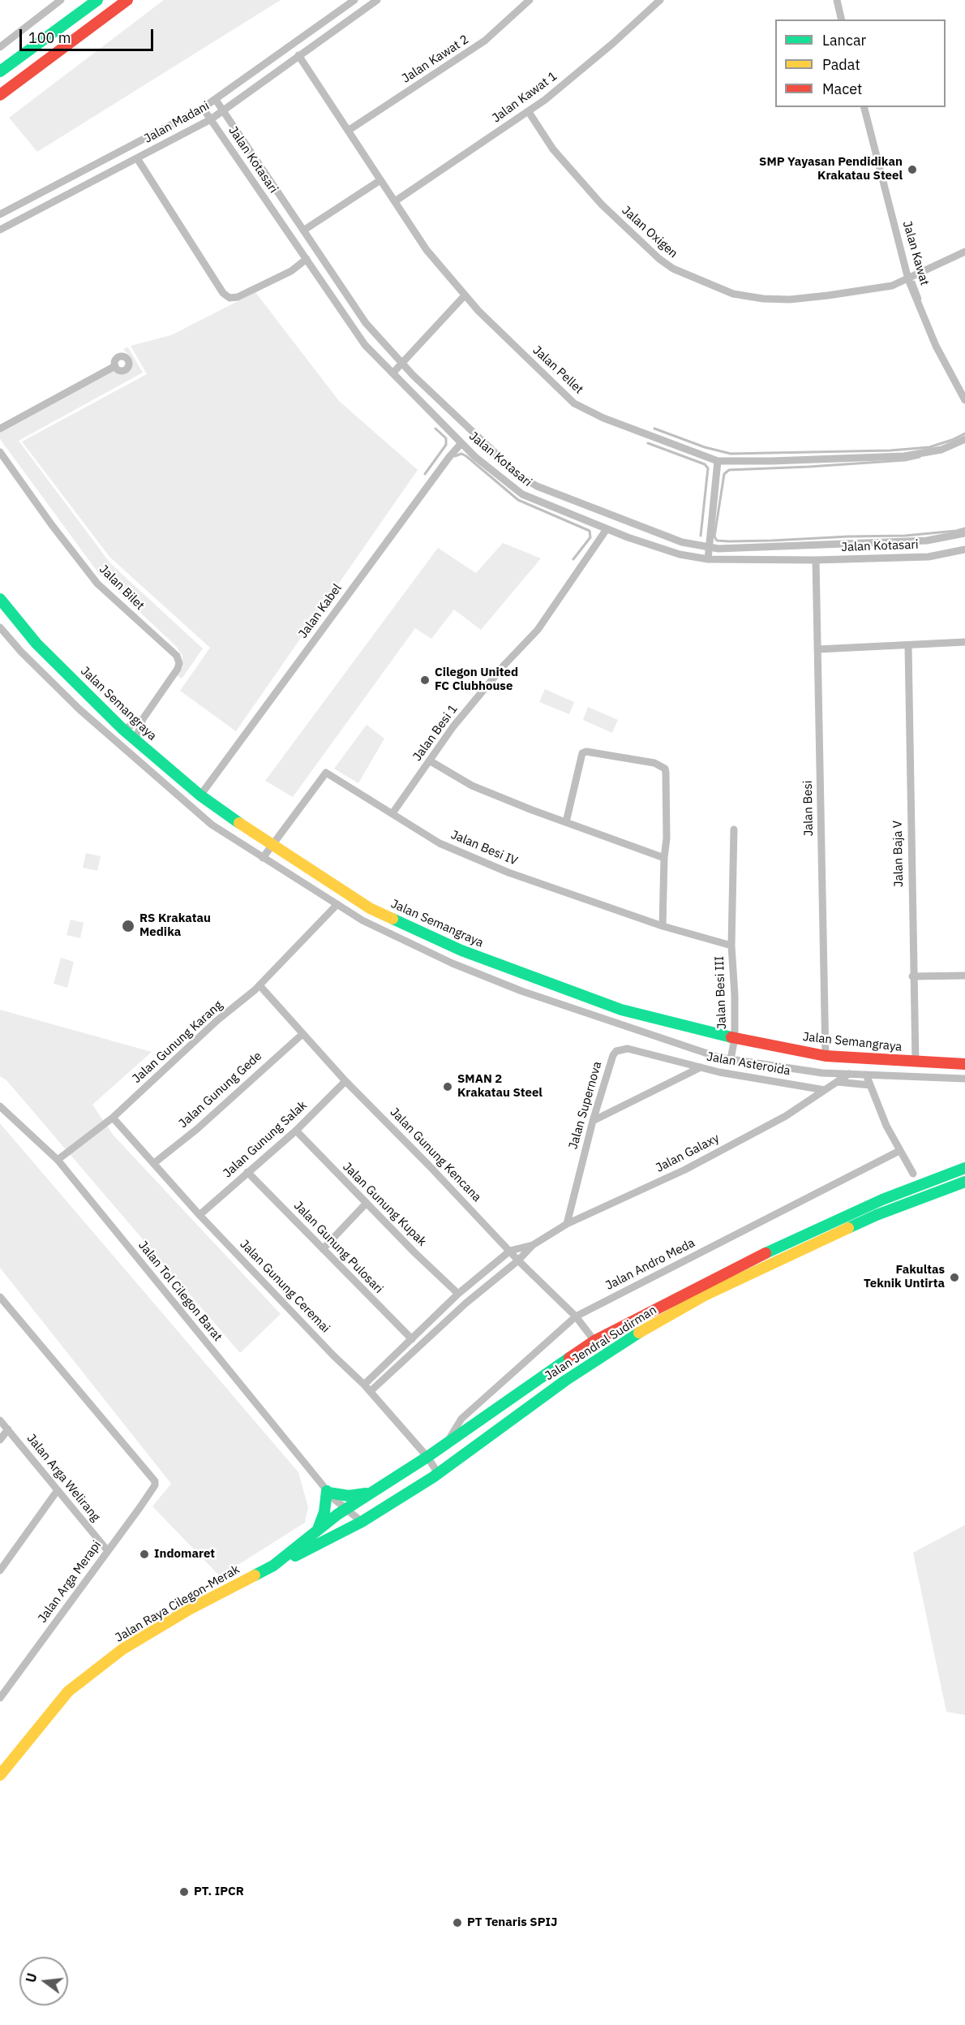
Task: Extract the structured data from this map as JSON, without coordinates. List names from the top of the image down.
{
  "streets": {
    "main road": ["Jalan Semangraya", "Jalan Jendral Sudirman", "Jalan Raya Cilegon-Merak"],
    "street": [
      "Jalan Kawat 2",
      "Jalan Kawat 1",
      "Jalan Madani",
      "Jalan Kotasari",
      "Jalan Oxigen",
      "Jalan Kawat",
      "Jalan Pellet",
      "Jalan Bilet",
      "Jalan Kabel",
      "Jalan Besi 1",
      "Jalan Besi",
      "Jalan Besi IV",
      "Jalan Baja V",
      "Jalan Besi III",
      "Jalan Gunung Karang",
      "Jalan Asteroida",
      "Jalan Gunung Gede",
      "Jalan Supernova",
      "Jalan Gunung Salak",
      "Jalan Galaxy",
      "Jalan Gunung Kencana",
      "Jalan Gunung Kupak",
      "Jalan Gunung Pulosari",
      "Jalan Andro Meda",
      "Jalan Gunung Ceremai",
      "Jalan Tol Cilegon Barat",
      "Jalan Arga Welirang",
      "Jalan Arga Merapi"
    ]
  },
  "crossings": [
    ["Jalan Kawat 2", "Jalan Pellet"],
    ["Jalan Kawat 1", "Jalan Oxigen"],
    ["Jalan Kawat 1", "Jalan Pellet"],
    ["Jalan Madani", "Jalan Kotasari"],
    ["Jalan Madani", "Jalan Pellet"],
    ["Jalan Kotasari", "Jalan Kabel"],
    ["Jalan Kotasari", "Jalan Besi 1"],
    ["Jalan Kotasari", "Jalan Besi"],
    ["Jalan Oxigen", "Jalan Kawat"],
    ["Jalan Bilet", "Jalan Semangraya"],
    ["Jalan Kabel", "Jalan Semangraya"],
    ["Jalan Semangraya", "Jalan Besi"],
    ["Jalan Semangraya", "Jalan Besi IV"],
    ["Jalan Semangraya", "Jalan Baja V"],
    ["Jalan Semangraya", "Jalan Besi III"],
    ["Jalan Besi 1", "Jalan Besi IV"],
    ["Jalan Besi IV", "Jalan Besi III"],
    ["Jalan Gunung Karang", "Jalan Gunung Kencana"],
    ["Jalan Gunung Karang", "Jalan Gunung Ceremai"],
    ["Jalan Gunung Karang", "Jalan Tol Cilegon Barat"],
    ["Jalan Asteroida", "Jalan Supernova"],
    ["Jalan Asteroida", "Jalan Galaxy"],
    ["Jalan Gunung Gede", "Jalan Gunung Kencana"],
    ["Jalan Gunung Gede", "Jalan Gunung Ceremai"],
    ["Jalan Supernova", "Jalan Galaxy"],
    ["Jalan Gunung Salak", "Jalan Gunung Kencana"],
    ["Jalan Gunung Salak", "Jalan Gunung Kupak"],
    ["Jalan Gunung Salak", "Jalan Gunung Pulosari"],
    ["Jalan Gunung Salak", "Jalan Gunung Ceremai"],
    ["Jalan Galaxy", "Jalan Gunung Kencana"],
    ["Jalan Galaxy", "Jalan Gunung Kupak"],
    ["Jalan Galaxy", "Jalan Gunung Pulosari"],
    ["Jalan Galaxy", "Jalan Gunung Ceremai"],
    ["Jalan Gunung Kencana", "Jalan Andro Meda"],
    ["Jalan Gunung Kencana", "Jalan Raya Cilegon-Merak"],
    ["Jalan Andro Meda", "Jalan Raya Cilegon-Merak"],
    ["Jalan Gunung Ceremai", "Jalan Jendral Sudirman"],
    ["Jalan Gunung Ceremai", "Jalan Raya Cilegon-Merak"],
    ["Jalan Jendral Sudirman", "Jalan Raya Cilegon-Merak"],
    ["Jalan Arga Welirang", "Jalan Arga Merapi"]
  ],
  "places": [
    "SMP Yayasan Pendidikan Krakatau Steel",
    "Cilegon United FC Clubhouse",
    "RS Krakatau Medika",
    "SMAN 2 Krakatau Steel",
    "Fakultas Teknik Untirta",
    "Indomaret",
    "PT. IPCR",
    "PT Tenaris SPIJ"
  ],
  "legend": ["Lancar", "Padat", "Macet"],
  "scale_bar": "100 m",
  "north": "left"
}
